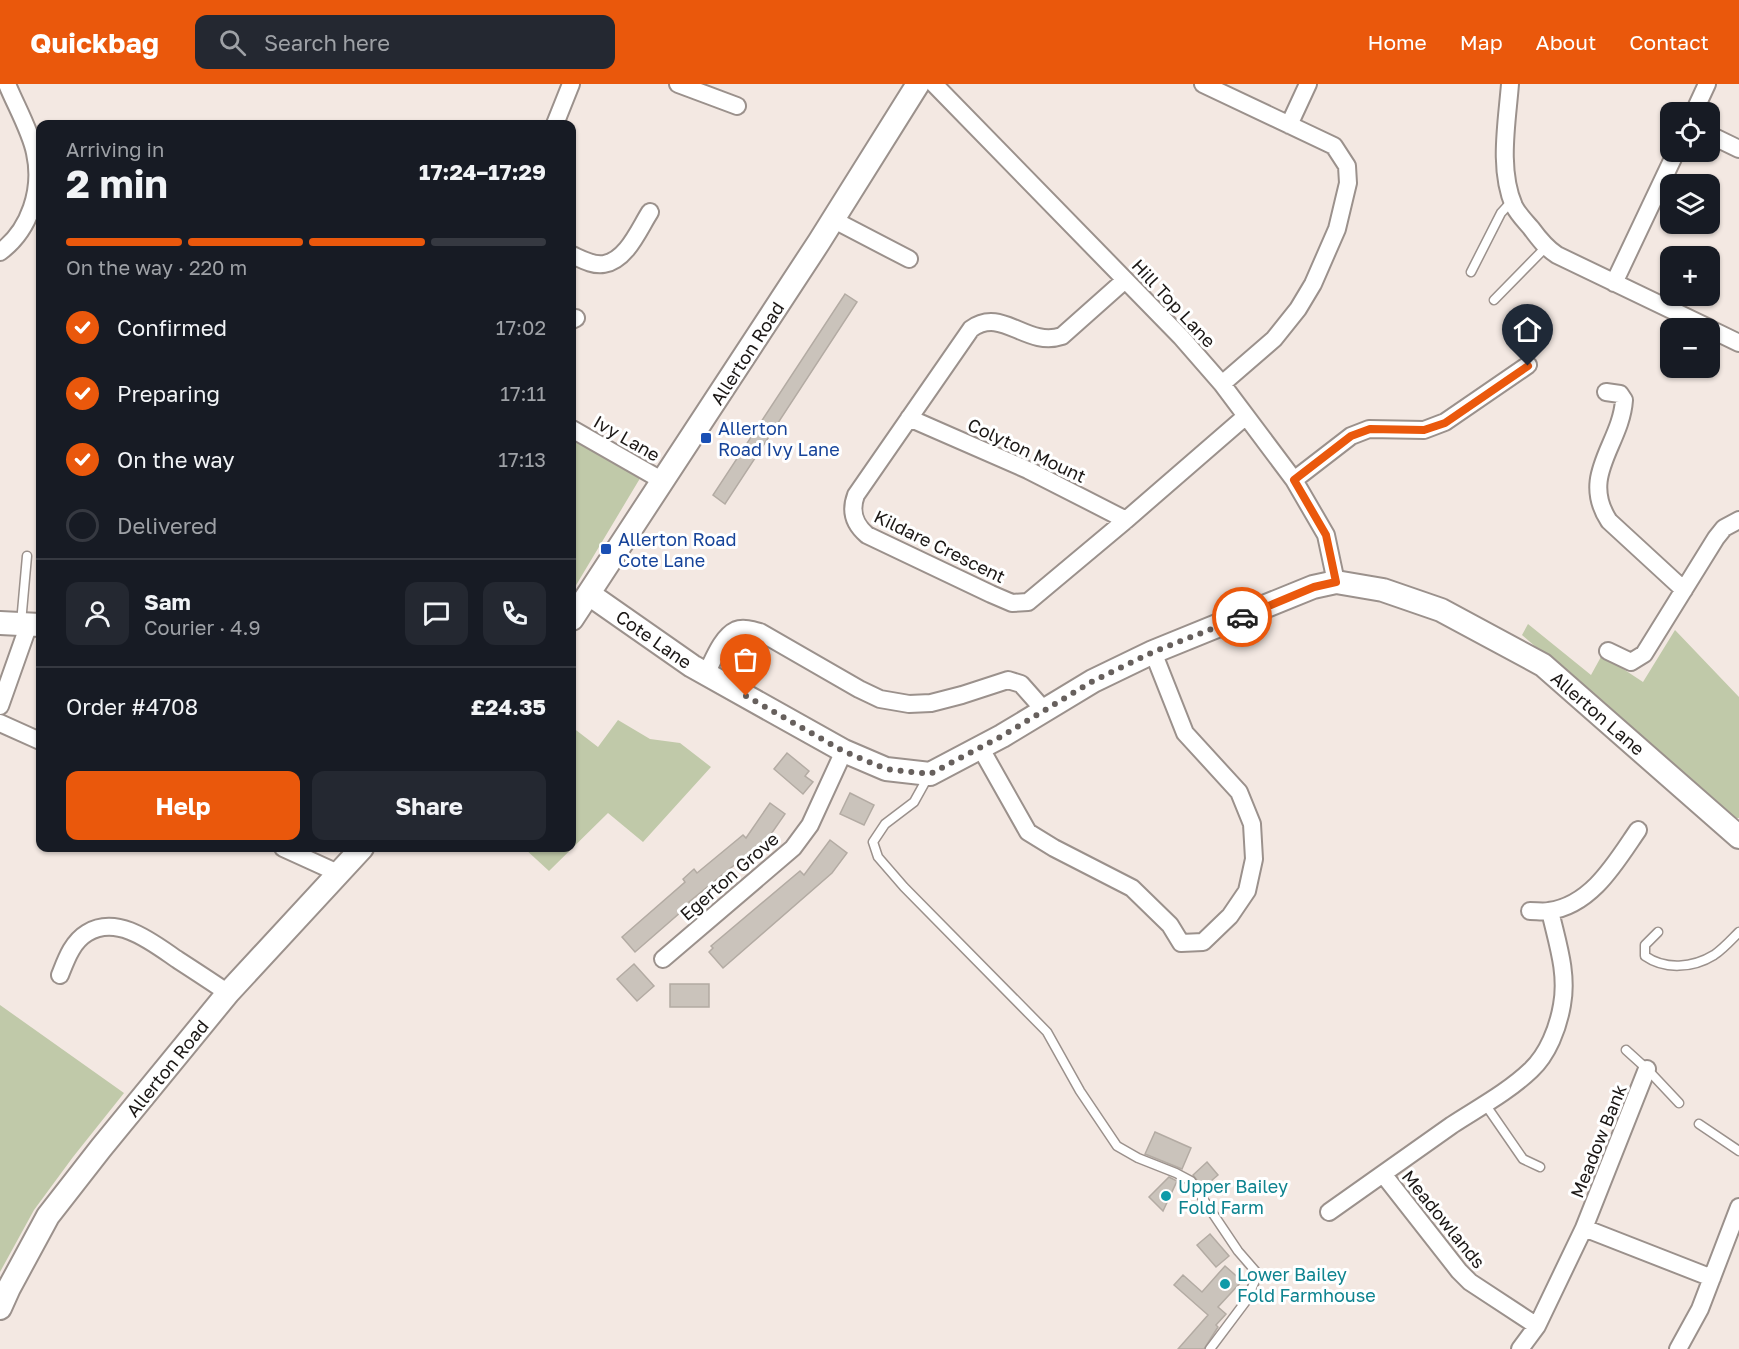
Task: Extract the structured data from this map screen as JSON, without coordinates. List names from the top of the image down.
{
  "streets": {
    "street": [
      "Hill Top Lane",
      "Allerton Road",
      "Ivy Lane",
      "Colyton Mount",
      "Kildare Crescent",
      "Cote Lane",
      "Allerton Lane",
      "Egerton Grove",
      "Meadow Bank",
      "Meadowlands"
    ]
  },
  "crossings": [
    ["Hill Top Lane", "Kildare Crescent"],
    ["Hill Top Lane", "Allerton Lane"],
    ["Allerton Road", "Ivy Lane"],
    ["Allerton Road", "Cote Lane"],
    ["Colyton Mount", "Kildare Crescent"],
    ["Cote Lane", "Egerton Grove"]
  ],
  "places": {
    "transit": ["Allerton Road Ivy Lane", "Allerton Road Cote Lane"],
    "other": ["Upper Bailey Fold Farm", "Lower Bailey Fold Farmhouse"]
  },
  "page": {
    "header": "Quickbag",
    "search": "Search here",
    "nav": [
      "Home",
      "Map",
      "About",
      "Contact"
    ],
    "map_buttons": ["+", "−"],
    "heading": ["2 min", "Arriving in", "17:24–17:29"],
    "panel": [
      "Sam",
      "Courier · 4.9",
      "Order #4708",
      "£24.35"
    ],
    "bar": "On the way · 220 m",
    "list": [
      ["Confirmed", "17:02"],
      ["Preparing", "17:11"],
      ["On the way", "17:13"],
      "Delivered"
    ],
    "buttons": ["Help", "Share"]
  }
}
